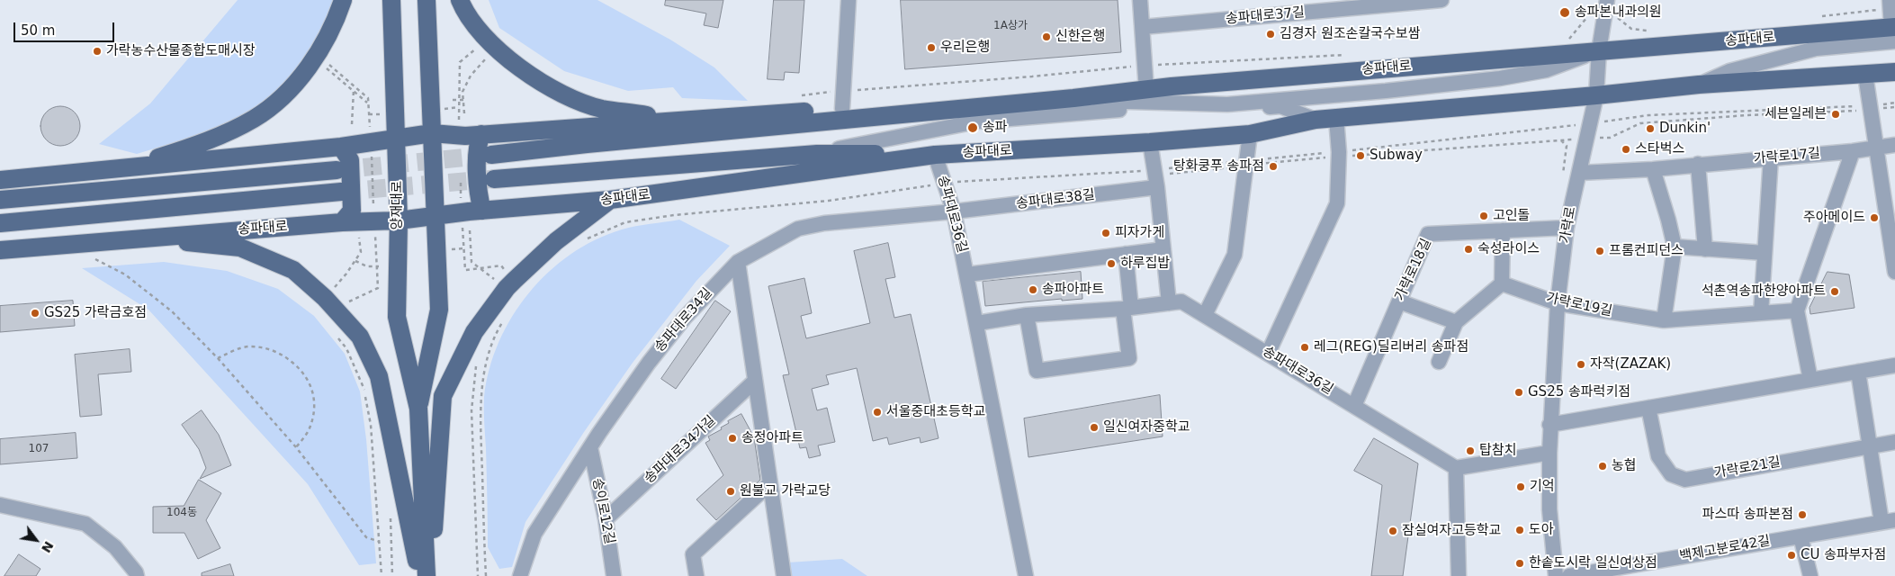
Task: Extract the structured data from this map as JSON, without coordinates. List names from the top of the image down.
{
  "streets": {
    "main road": ["송파대로", "양재대로"],
    "street": [
      "송파대로37길",
      "가락로17길",
      "송파대로38길",
      "송파대로36길",
      "가락로",
      "가락로18길",
      "가락로19길",
      "송파대로34길",
      "송파대로34가길",
      "가락로21길",
      "송이로12길",
      "백제고분로42길"
    ]
  },
  "crossings": [
    ["송파대로", "양재대로"],
    ["송파대로", "송파대로36길"],
    ["송파대로", "가락로"],
    ["가락로17길", "가락로"],
    ["송파대로38길", "송파대로36길"],
    ["송파대로38길", "송파대로34길"],
    ["송파대로36길", "가락로18길"],
    ["송파대로36길", "송파대로34길"],
    ["가락로", "가락로18길"],
    ["가락로", "가락로19길"],
    ["송파대로34길", "송이로12길"],
    ["송파대로34가길", "송이로12길"],
    ["가락로21길", "백제고분로42길"]
  ],
  "places": [
    "송파본내과의원",
    "김경자 원조손칼국수보쌈",
    "신한은행",
    "우리은행",
    "가락농수산물종합도매시장",
    "세븐일레븐",
    "송파",
    "Dunkin'",
    "스타벅스",
    "Subway",
    "탕화쿵푸 송파점",
    "고인돌",
    "주아메이드",
    "피자가게",
    "숙성라이스",
    "프롬컨피던스",
    "하루집밥",
    "송파아파트",
    "석촌역송파한양아파트",
    "GS25 가락금호점",
    "레그(REG)딜리버리 송파점",
    "자작(ZAZAK)",
    "GS25 송파럭키점",
    "서울중대초등학교",
    "일신여자중학교",
    "송정아파트",
    "탑참치",
    "농협",
    "기억",
    "원불교 가락교당",
    "파스따 송파본점",
    "도아",
    "잠실여자고등학교",
    "CU 송파부자점",
    "한솥도시락 일신여상점"
  ],
  "house_numbers": ["1A상가", "107", "104동"],
  "scale_bar": "50 m",
  "north": "bottom right"
}
